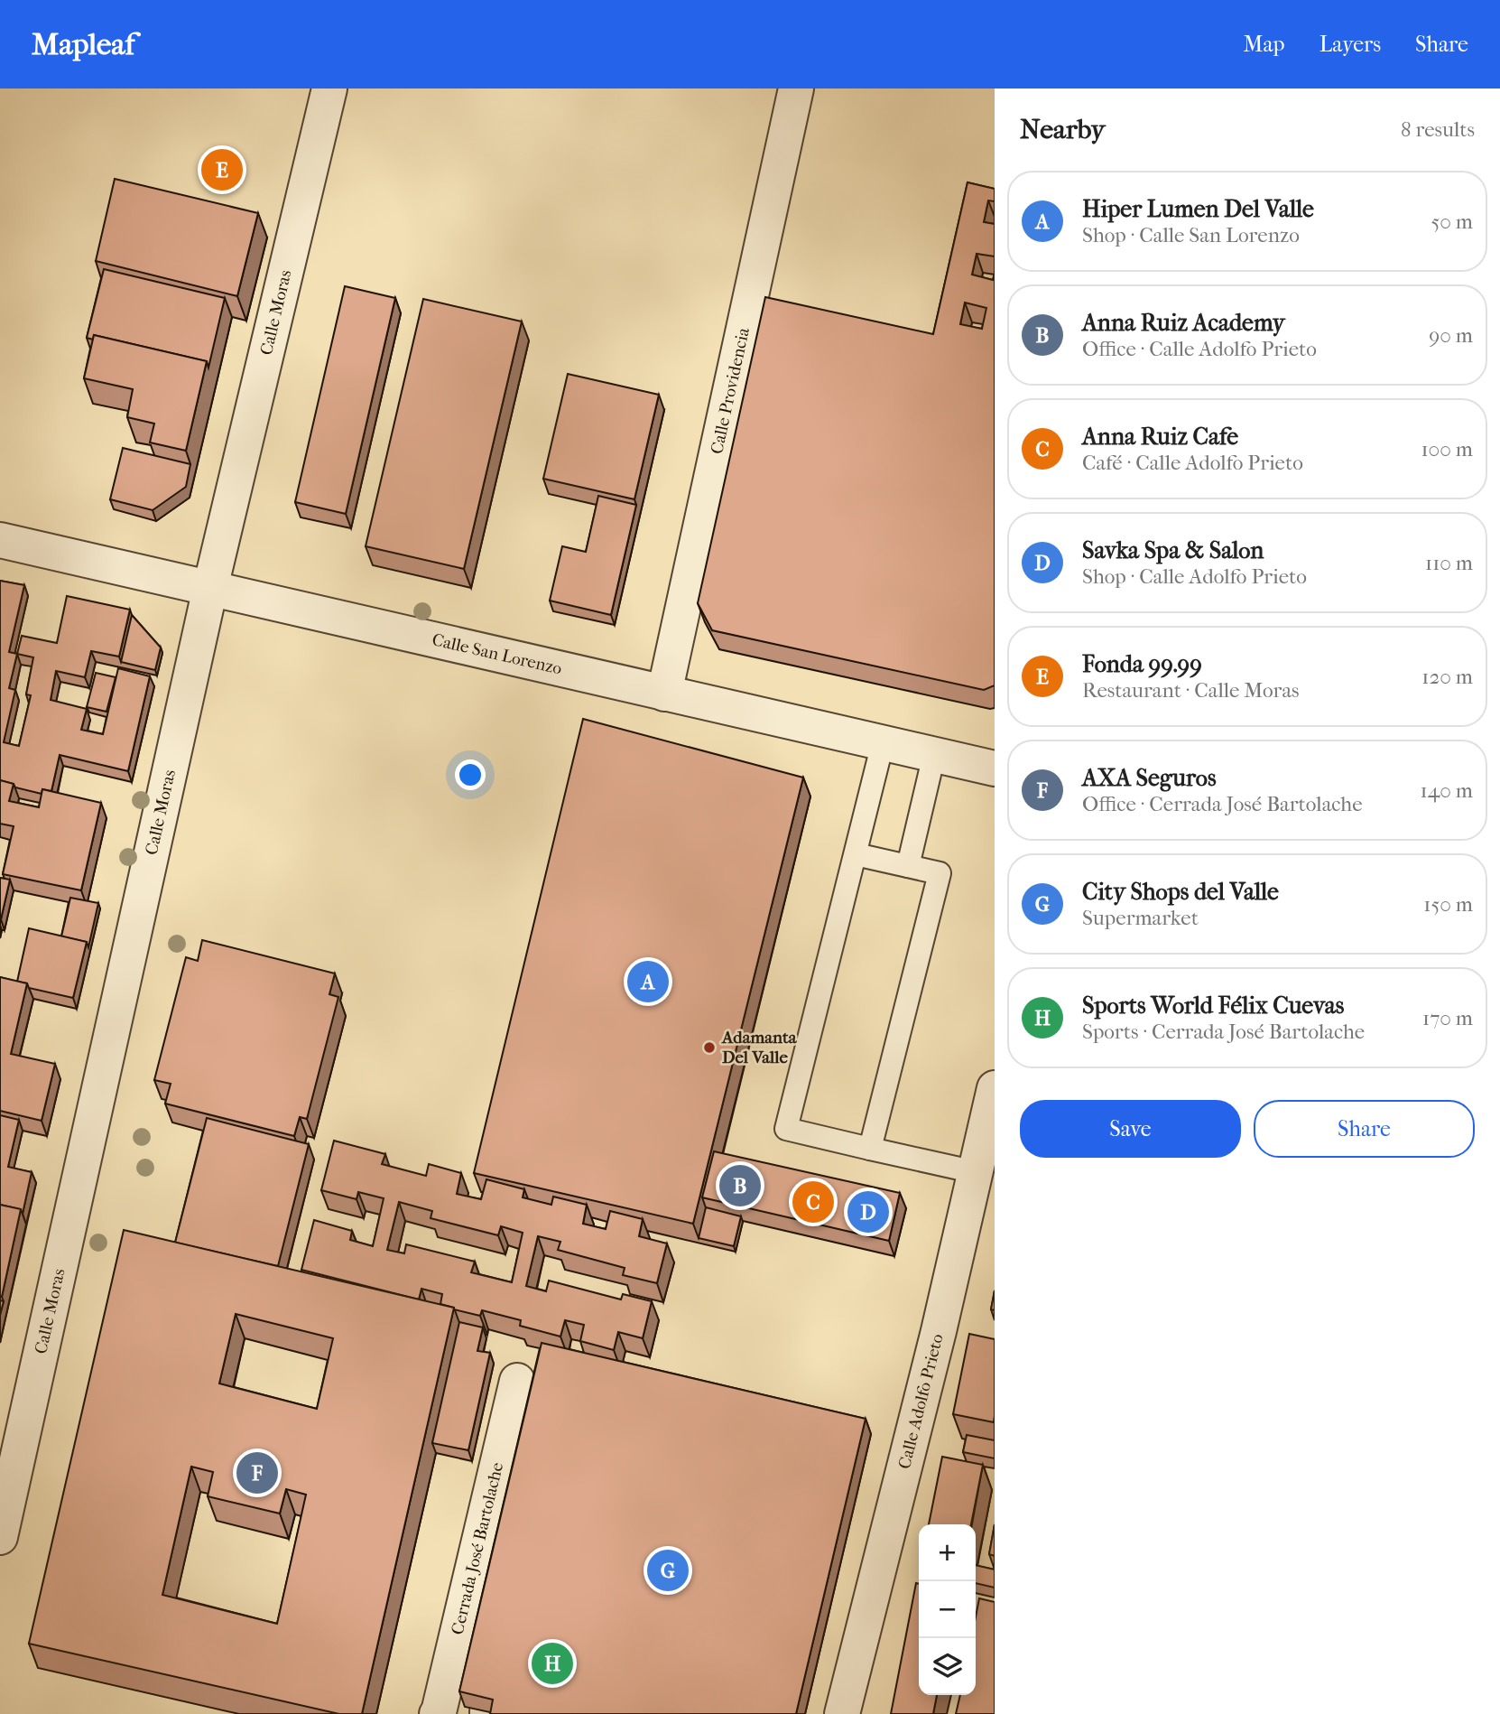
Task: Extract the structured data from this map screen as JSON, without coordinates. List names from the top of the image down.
{
  "streets": {
    "street": [
      "Calle Moras",
      "Calle Providencia",
      "Calle San Lorenzo",
      "Calle Adolfo Prieto",
      "Cerrada José Bartolache"
    ]
  },
  "crossings": [
    ["Calle Moras", "Calle San Lorenzo"],
    ["Calle Providencia", "Calle San Lorenzo"]
  ],
  "places": ["Adamanta Del Valle"],
  "page": {
    "header": "Mapleaf",
    "nav": ["Map", "Layers", "Share"],
    "heading": ["Nearby", "8 results"],
    "pins": [
      "E",
      "A",
      "B",
      "C",
      "D",
      "F",
      "G",
      "H"
    ],
    "list": [
      {
        "mark": "A",
        "name": "Hiper Lumen Del Valle",
        "note": "Shop · Calle San Lorenzo",
        "value": "50 m"
      },
      {
        "mark": "B",
        "name": "Anna Ruiz Academy",
        "note": "Office · Calle Adolfo Prieto",
        "value": "90 m"
      },
      {
        "mark": "C",
        "name": "Anna Ruiz Cafe",
        "note": "Café · Calle Adolfo Prieto",
        "value": "100 m"
      },
      {
        "mark": "D",
        "name": "Savka Spa & Salon",
        "note": "Shop · Calle Adolfo Prieto",
        "value": "110 m"
      },
      {
        "mark": "E",
        "name": "Fonda 99.99",
        "note": "Restaurant · Calle Moras",
        "value": "120 m"
      },
      {
        "mark": "F",
        "name": "AXA Seguros",
        "note": "Office · Cerrada José Bartolache",
        "value": "140 m"
      },
      {
        "mark": "G",
        "name": "City Shops del Valle",
        "note": "Supermarket",
        "value": "150 m"
      },
      {
        "mark": "H",
        "name": "Sports World Félix Cuevas",
        "note": "Sports · Cerrada José Bartolache",
        "value": "170 m"
      }
    ],
    "buttons": ["Save", "Share"],
    "map_buttons": ["+", "−"]
  }
}
